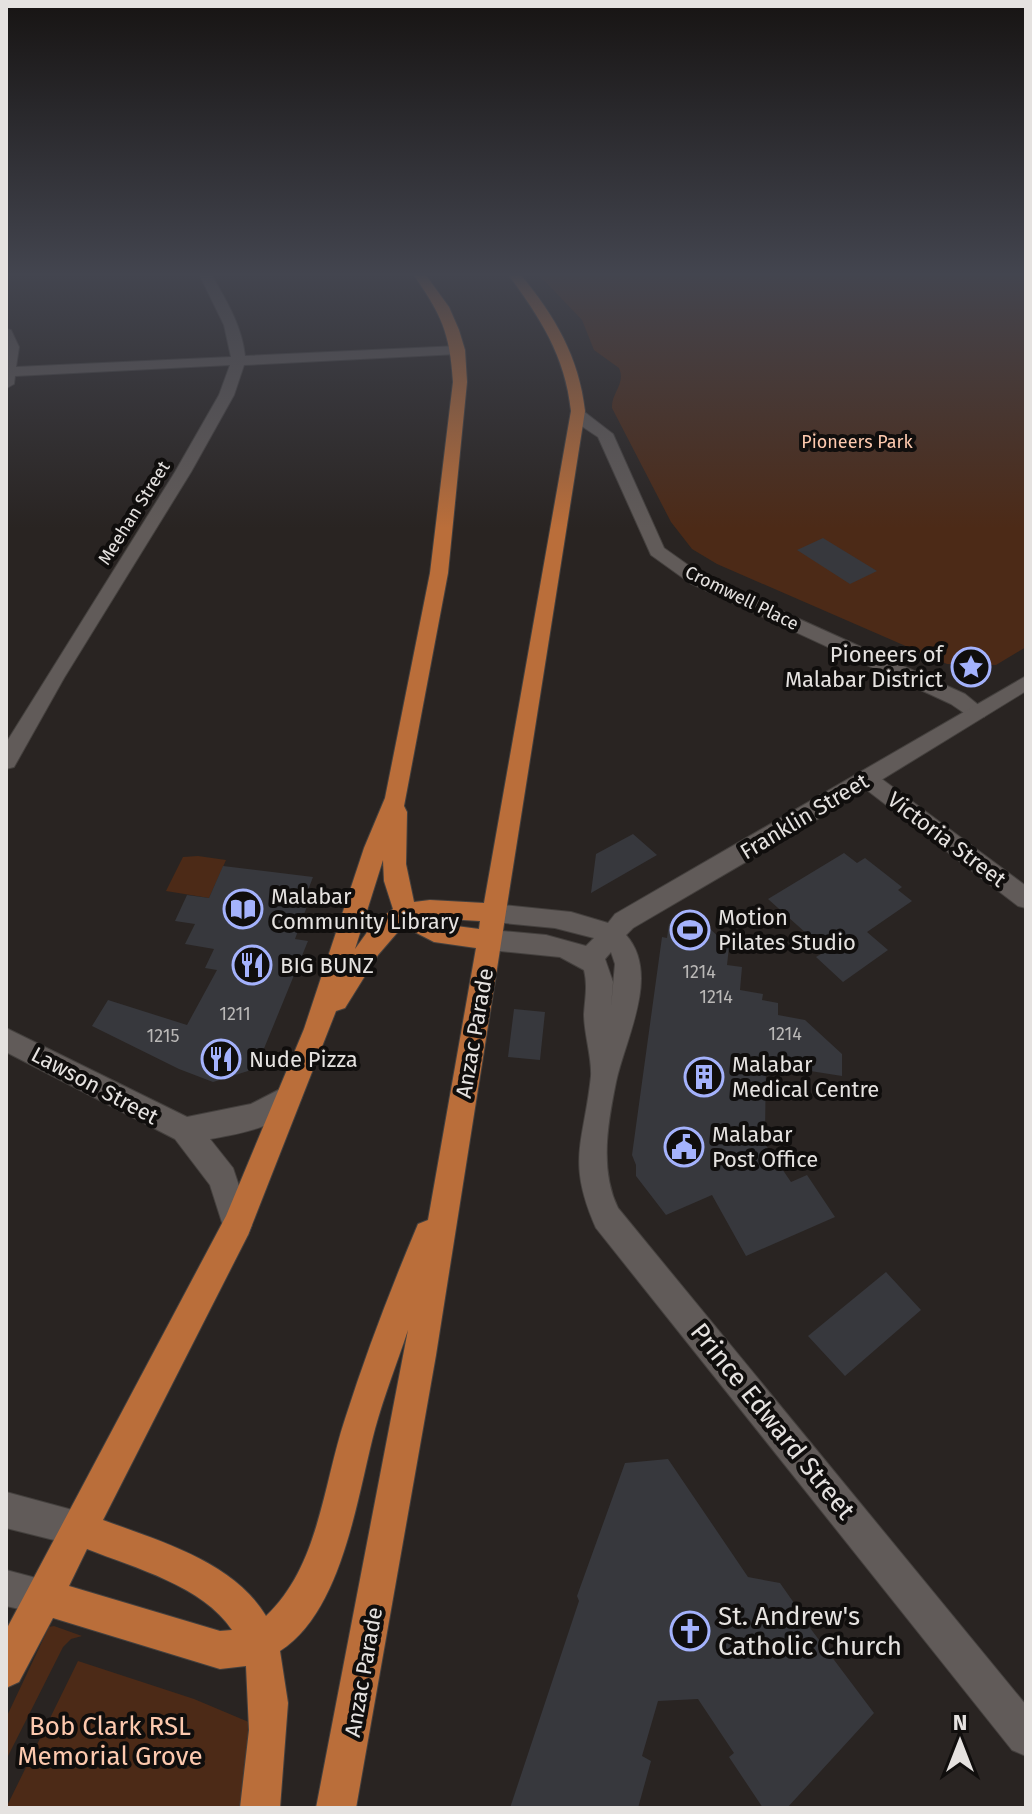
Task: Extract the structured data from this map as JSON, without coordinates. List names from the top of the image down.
{
  "streets": {
    "main road": ["Anzac Parade"],
    "street": [
      "Meehan Street",
      "Cromwell Place",
      "Franklin Street",
      "Victoria Street",
      "Lawson Street",
      "Prince Edward Street"
    ]
  },
  "crossings": [
    ["Cromwell Place", "Franklin Street"],
    ["Cromwell Place", "Anzac Parade"],
    ["Franklin Street", "Victoria Street"],
    ["Franklin Street", "Prince Edward Street"]
  ],
  "parks": ["Pioneers Park", "Bob Clark RSL Memorial Grove"],
  "places": {
    "place": ["Pioneers of Malabar District"],
    "library": ["Malabar Community Library"],
    "sports": ["Motion Pilates Studio"],
    "restaurant": ["BIG BUNZ", "Nude Pizza"],
    "building": ["Malabar Medical Centre"],
    "public building": ["Malabar Post Office"],
    "church": ["St. Andrew's Catholic Church"]
  },
  "house_numbers": [
    "1214",
    "1214",
    "1211",
    "1214",
    "1215"
  ],
  "north": "top"
}
